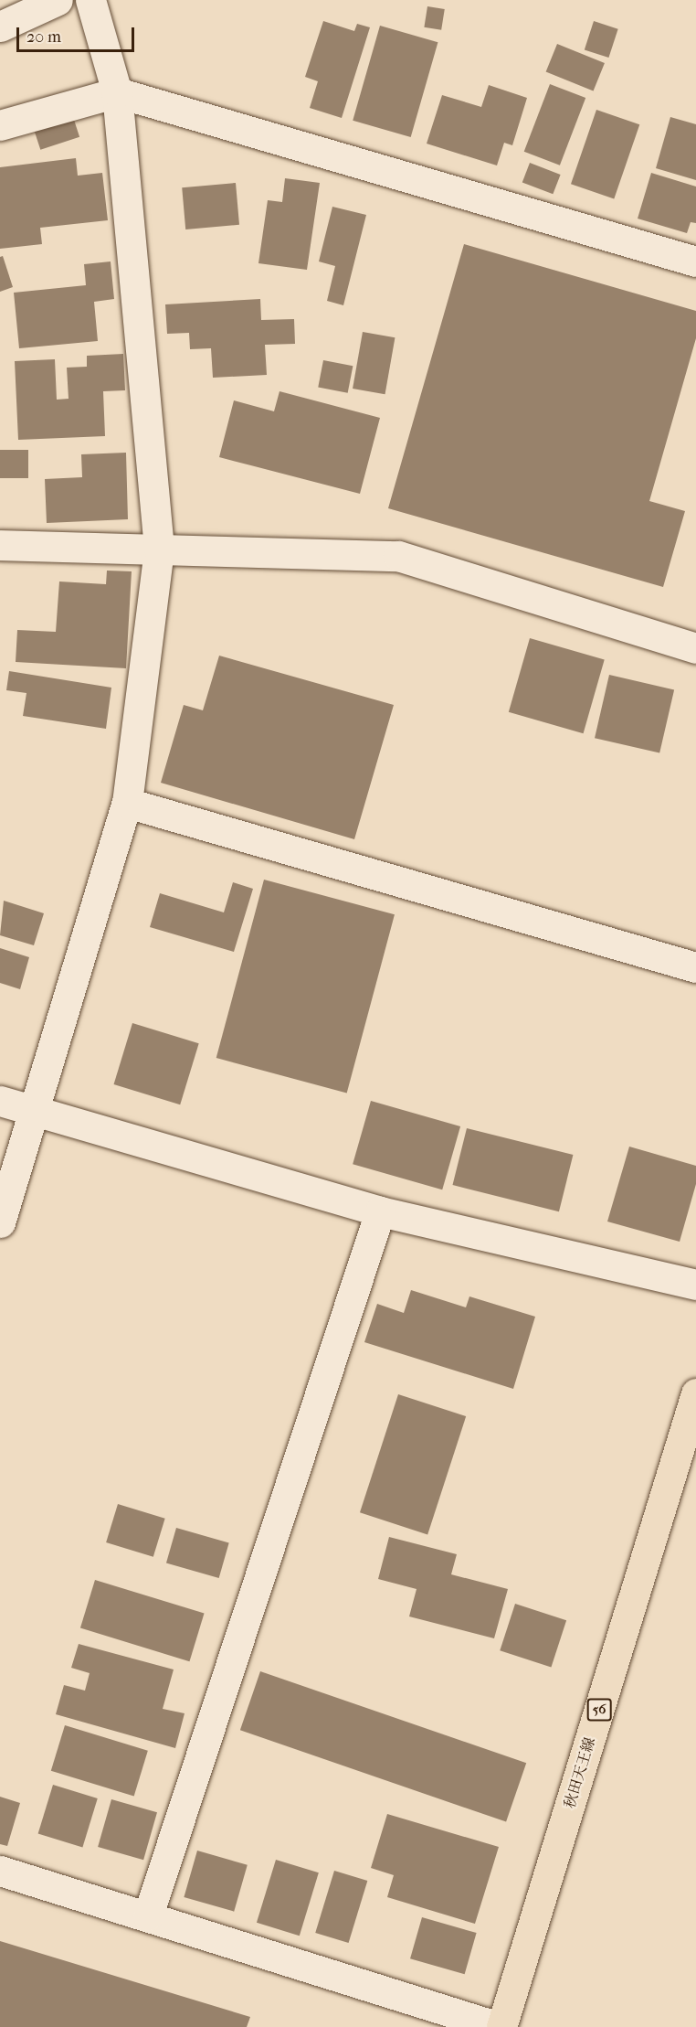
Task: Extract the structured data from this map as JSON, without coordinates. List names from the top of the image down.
{
  "streets": {
    "main road": ["56", "秋田天王線"]
  },
  "scale_bar": "20 m"
}
